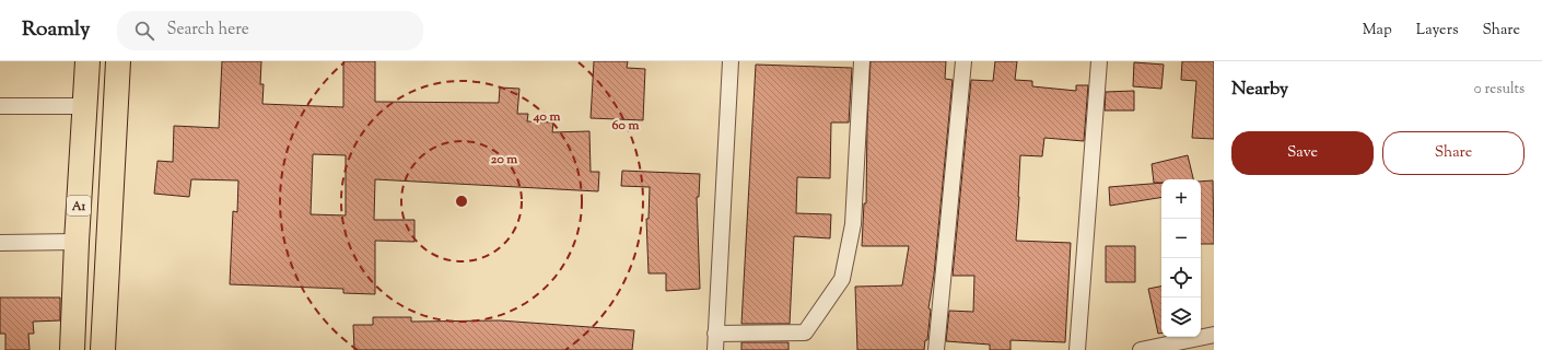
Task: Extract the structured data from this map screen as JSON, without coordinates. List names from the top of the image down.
{
  "streets": {
    "highway": ["A1"]
  },
  "page": {
    "header": "Roamly",
    "search": "Search here",
    "nav": ["Map", "Layers", "Share"],
    "heading": ["Nearby", "0 results"],
    "buttons": ["Save", "Share"],
    "map_buttons": ["+", "−"]
  },
  "rings": ["40 m", "60 m", "20 m"]
}
